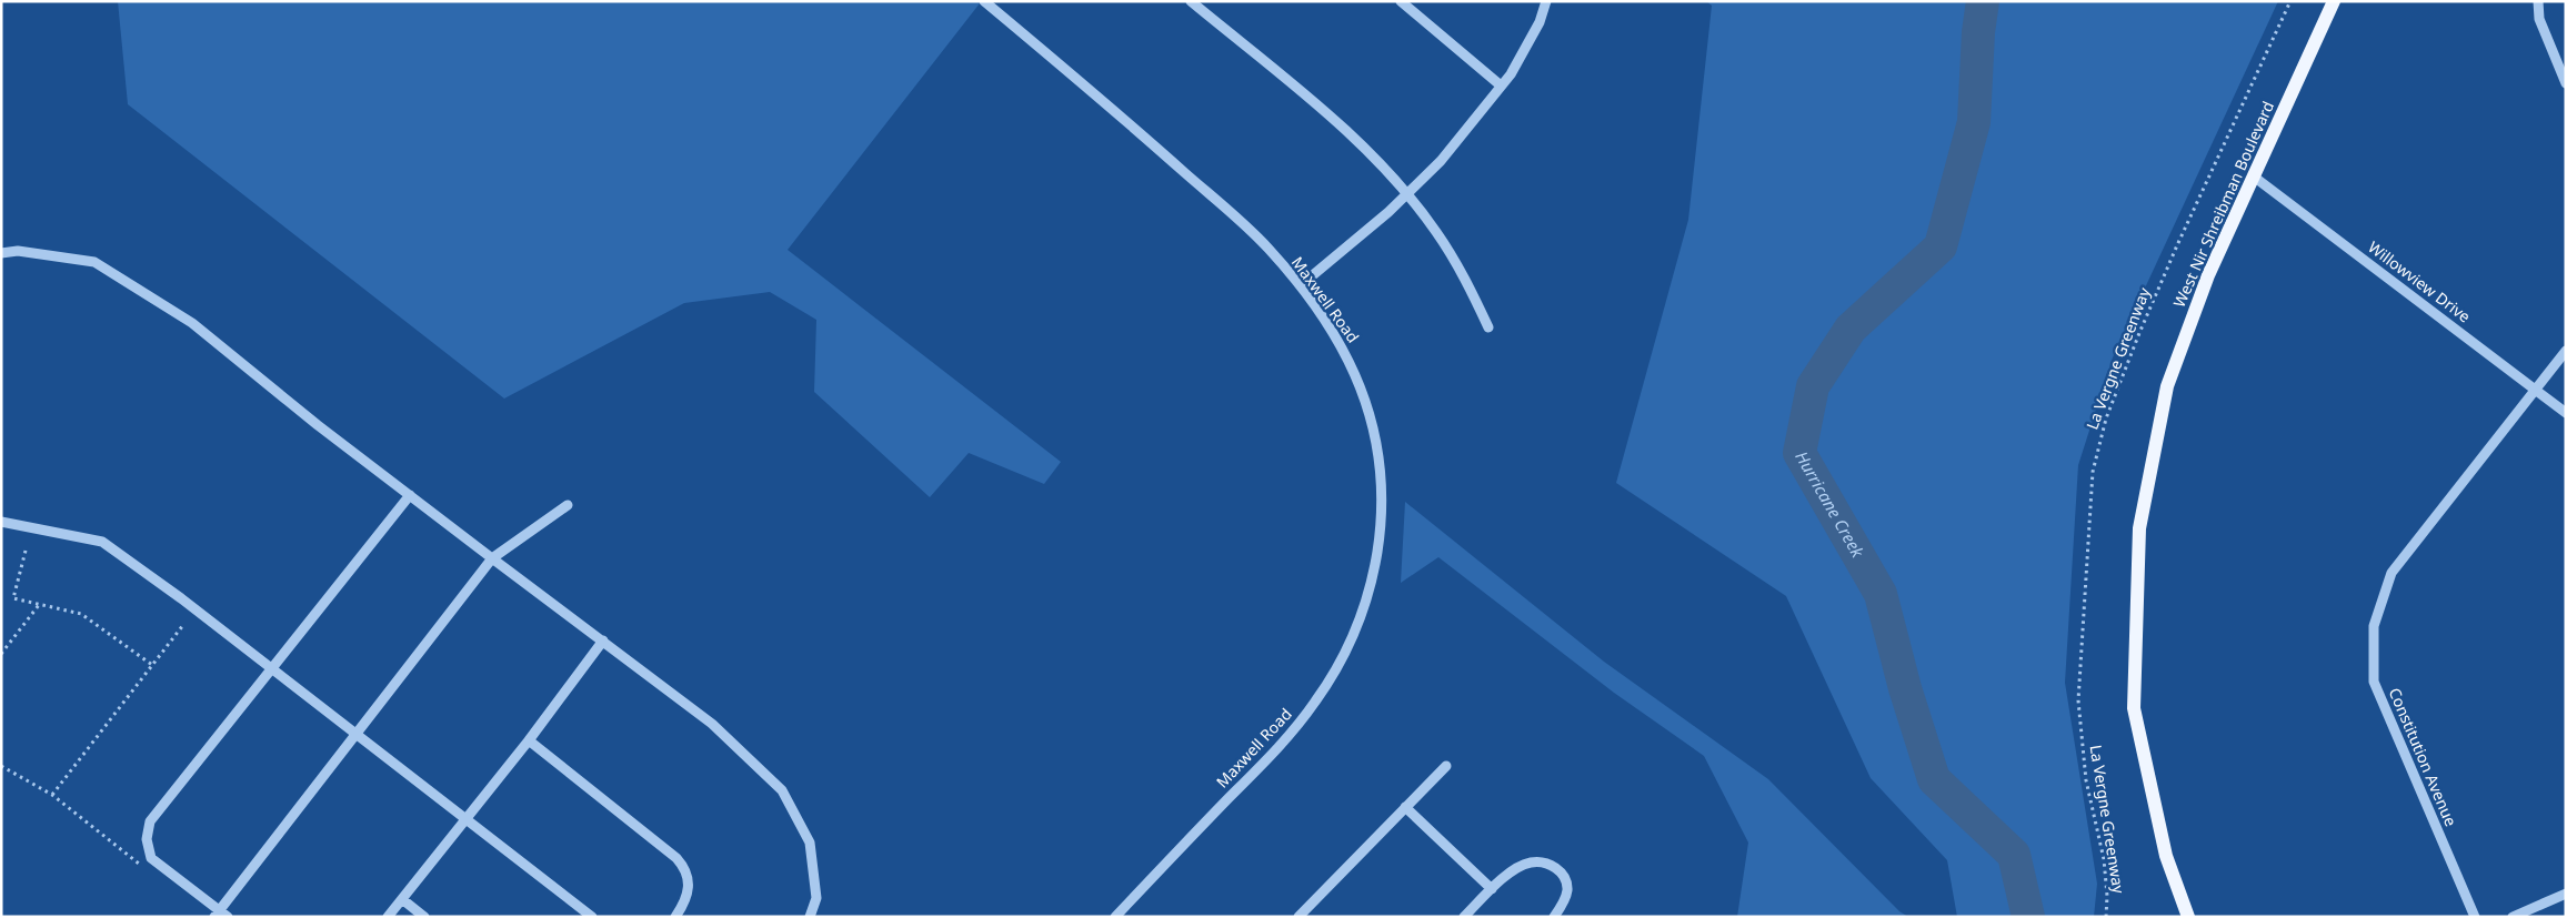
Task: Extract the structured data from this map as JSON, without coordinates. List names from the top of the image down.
{
  "streets": {
    "main road": ["West Nir Shreibman Boulevard"],
    "street": ["Willowview Drive", "Maxwell Road", "Constitution Avenue"],
    "path": ["La Vergne Greenway"]
  },
  "crossings": [
    ["West Nir Shreibman Boulevard", "Willowview Drive"],
    ["Willowview Drive", "Constitution Avenue"]
  ],
  "water": ["Hurricane Creek"]
}
